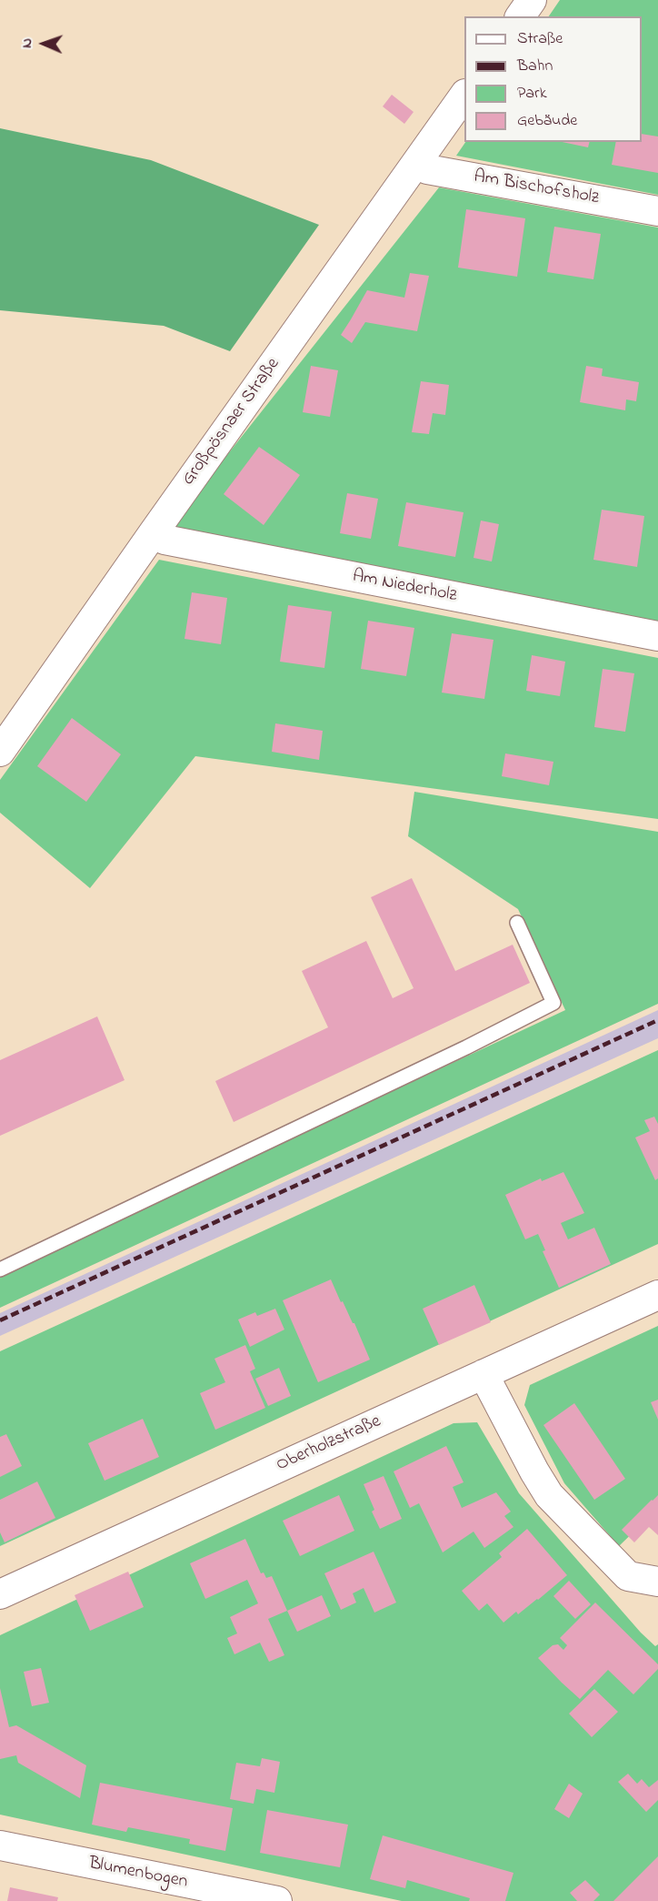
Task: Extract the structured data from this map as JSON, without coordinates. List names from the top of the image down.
{
  "streets": {
    "street": [
      "Am Bischofsholz",
      "Großpösnaer Straße",
      "Am Niederholz",
      "Oberholzstraße",
      "Blumenbogen"
    ]
  },
  "crossings": [
    ["Am Bischofsholz", "Großpösnaer Straße"],
    ["Großpösnaer Straße", "Am Niederholz"]
  ],
  "legend": [
    "Straße",
    "Bahn",
    "Park",
    "Gebäude"
  ],
  "north": "left"
}
